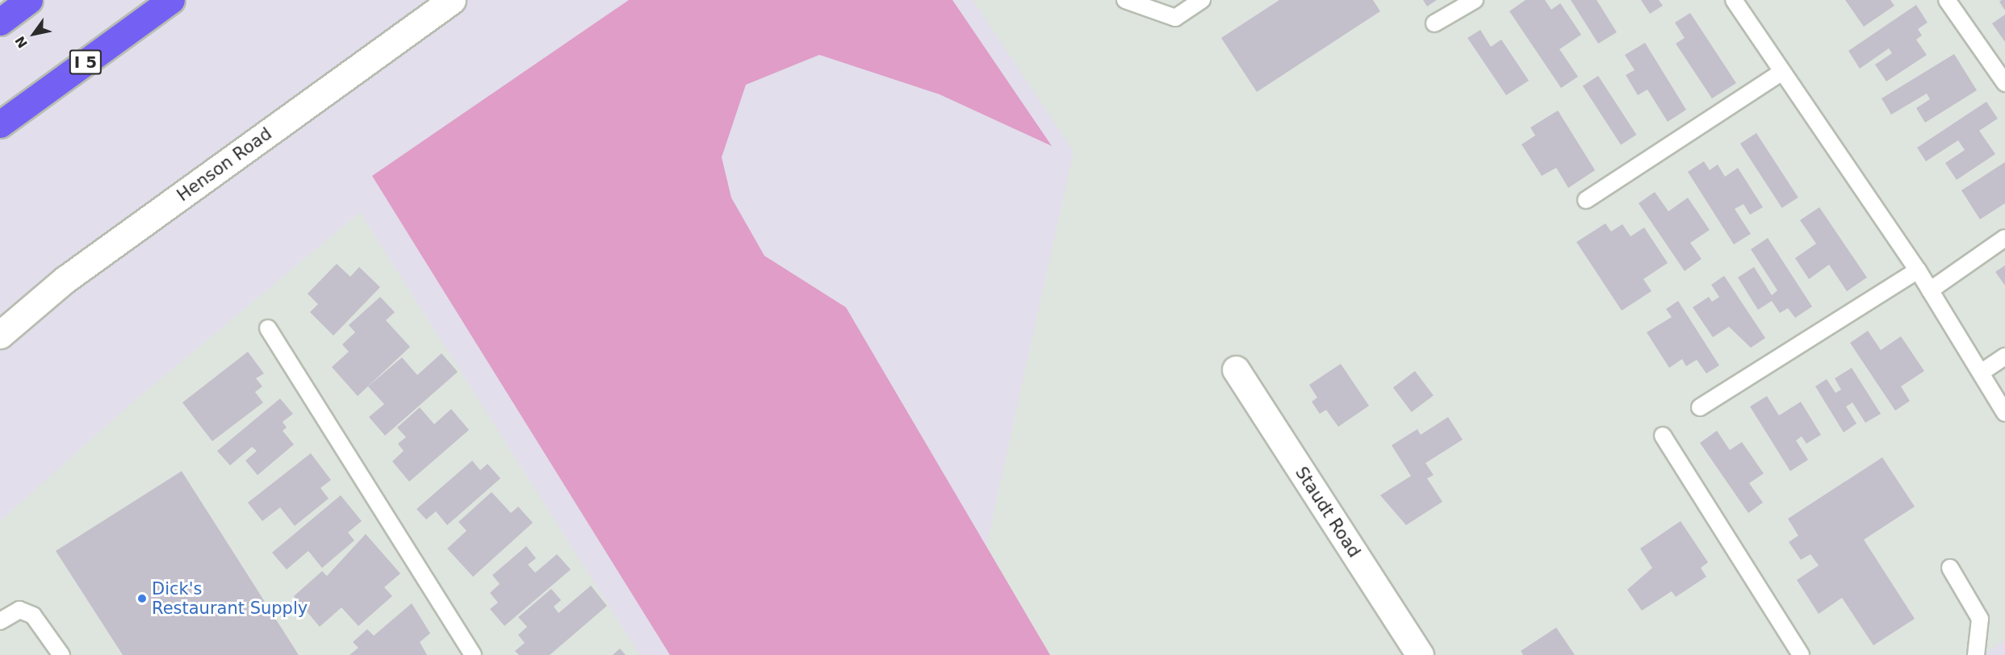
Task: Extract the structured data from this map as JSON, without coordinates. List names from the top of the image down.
{
  "streets": {
    "highway": ["I 5"],
    "street": ["Henson Road", "Staudt Road"]
  },
  "places": ["Dick's Restaurant Supply"],
  "north": "bottom left"
}
